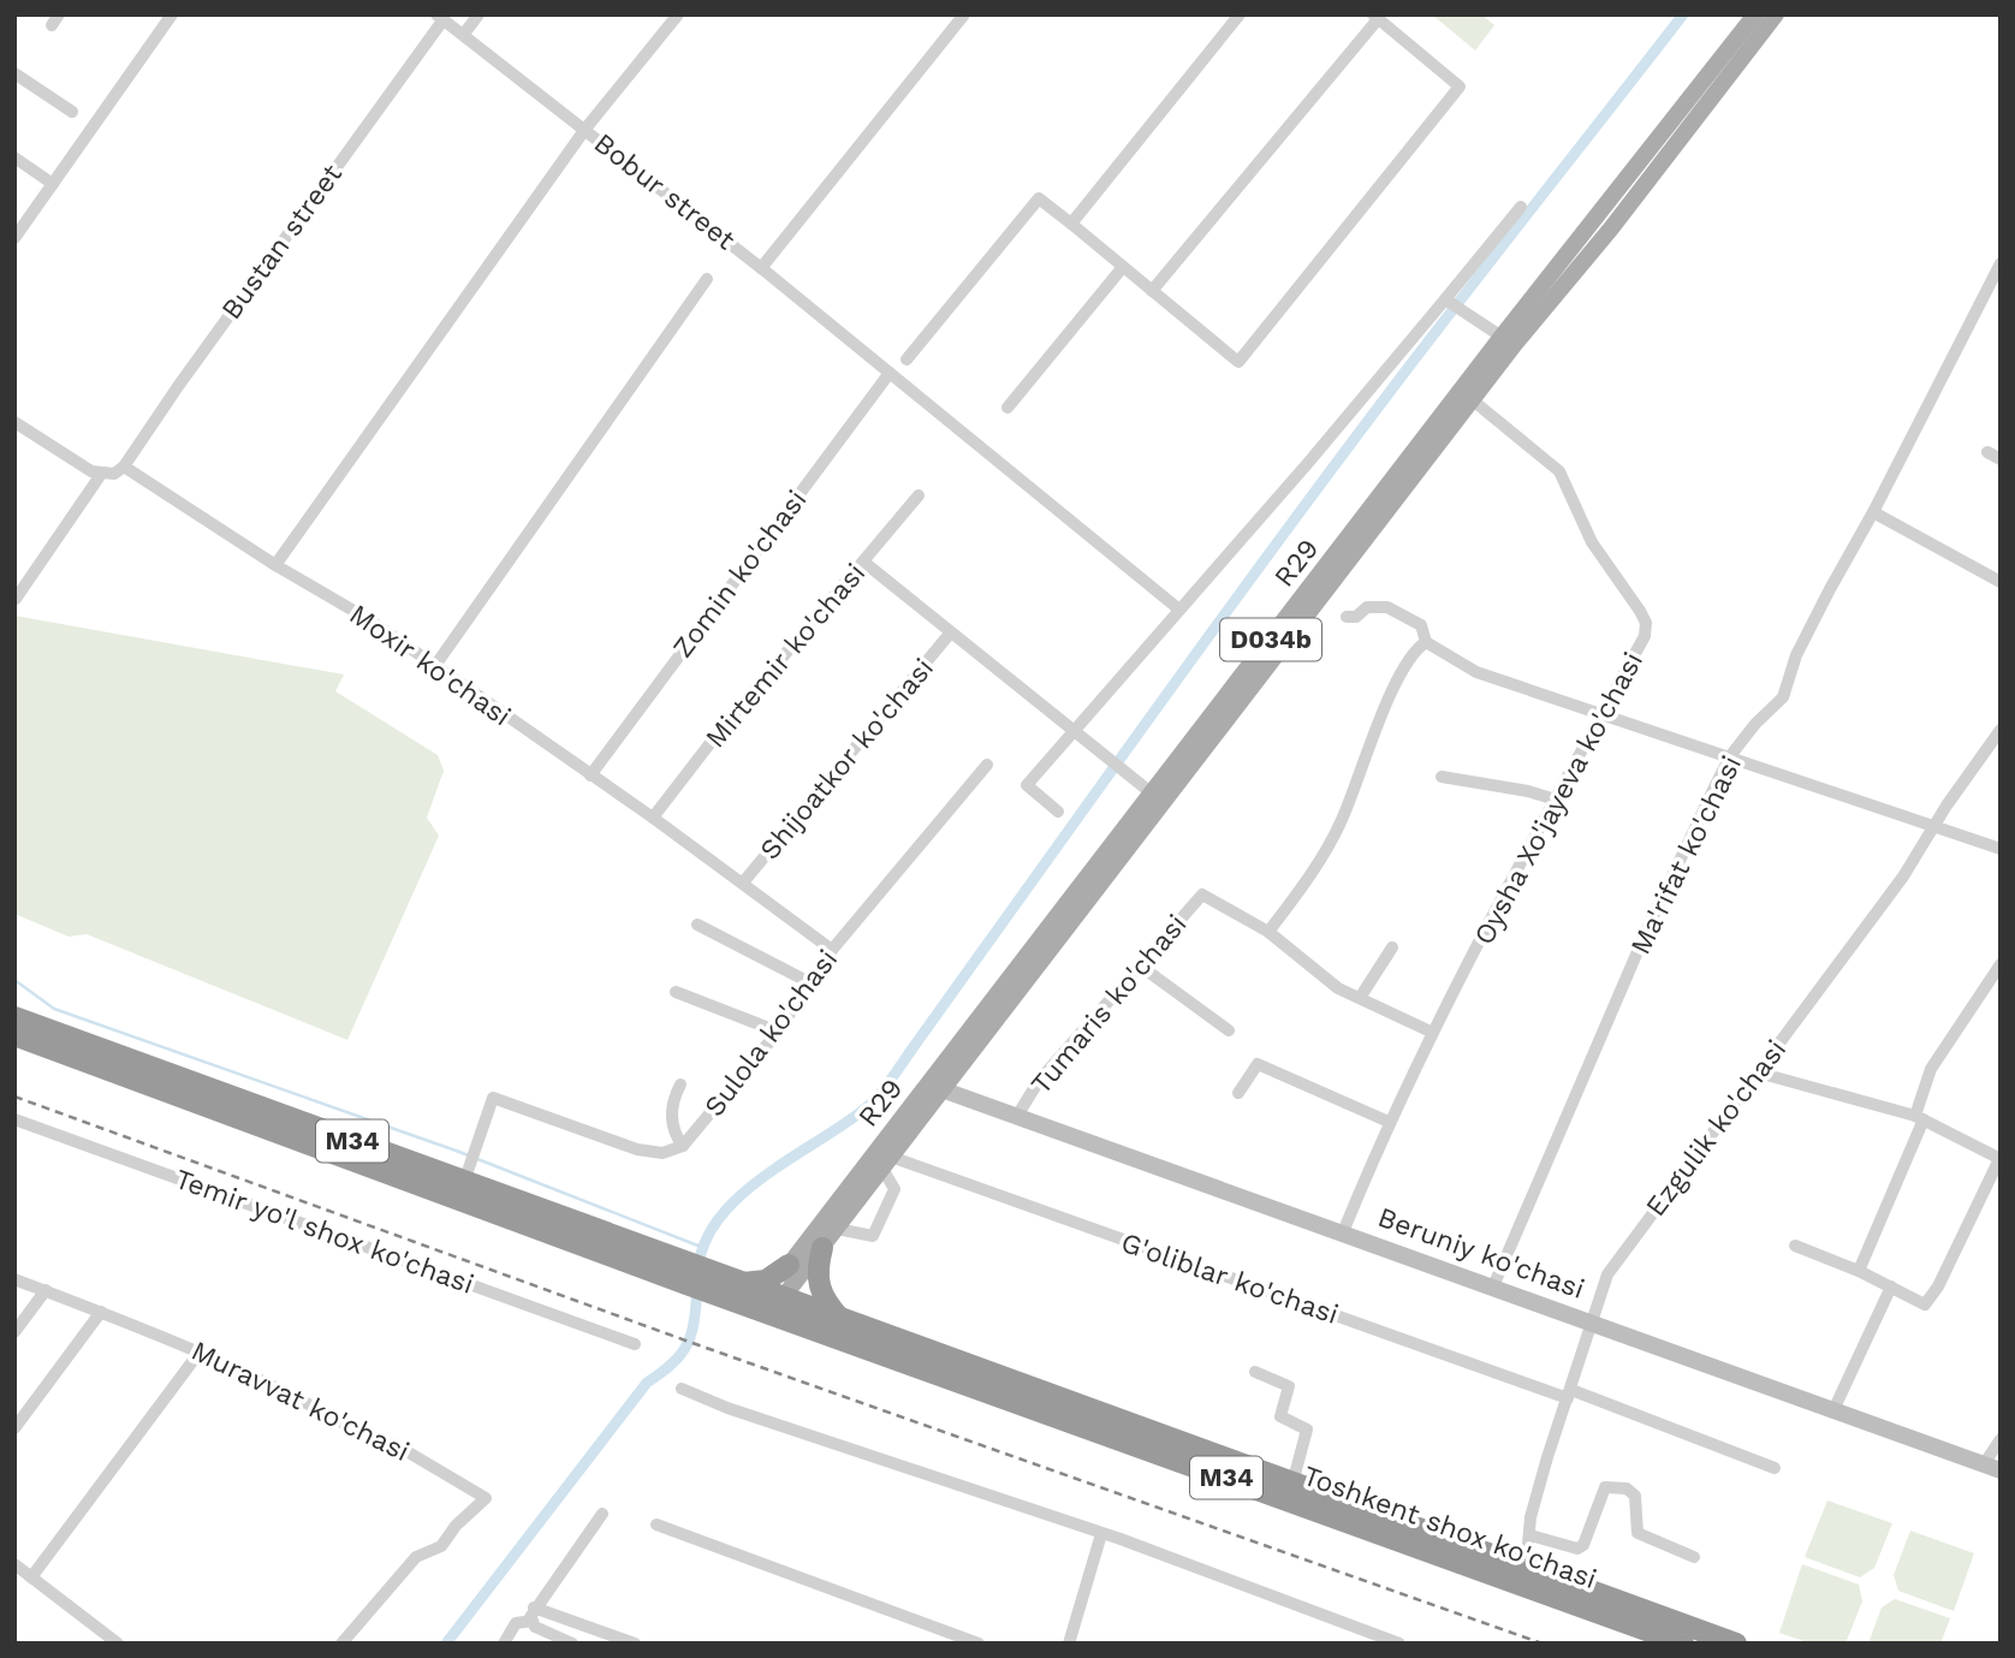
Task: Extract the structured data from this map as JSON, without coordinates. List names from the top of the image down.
{
  "streets": {
    "highway": ["M34", "Toshkent shox ko'chasi"],
    "main road": ["R29", "D034b"],
    "street": [
      "Bobur street",
      "Bustаn street",
      "Zomin ko'chasi",
      "Mirtemir ko'chasi",
      "Moxir ko'chasi",
      "Shijoatkor ko'chasi",
      "Oysha Xo'jayeva ko'chasi",
      "Ma'rifat ko'chasi",
      "Tumaris ko'chasi",
      "Sulola ko'chasi",
      "Ezgulik ko'chasi",
      "Temir yo'l shox ko'chasi",
      "Beruniy ko'chasi",
      "G'oliblar ko'chasi",
      "Muravvat ko'chasi"
    ]
  },
  "crossings": [
    ["Bobur street", "Bustаn street"],
    ["Bobur street", "Zomin ko'chasi"],
    ["Bustаn street", "Moxir ko'chasi"],
    ["R29", "D034b"],
    ["R29", "Oysha Xo'jayeva ko'chasi"],
    ["R29", "Beruniy ko'chasi"],
    ["R29", "G'oliblar ko'chasi"],
    ["Zomin ko'chasi", "Moxir ko'chasi"],
    ["D034b", "M34"],
    ["Mirtemir ko'chasi", "Moxir ko'chasi"],
    ["Moxir ko'chasi", "Shijoatkor ko'chasi"],
    ["Moxir ko'chasi", "Sulola ko'chasi"],
    ["Oysha Xo'jayeva ko'chasi", "Beruniy ko'chasi"],
    ["Ma'rifat ko'chasi", "Beruniy ko'chasi"],
    ["Tumaris ko'chasi", "Beruniy ko'chasi"],
    ["Ezgulik ko'chasi", "Beruniy ko'chasi"],
    ["Ezgulik ko'chasi", "G'oliblar ko'chasi"],
    ["Ezgulik ko'chasi", "Toshkent shox ko'chasi"],
    ["M34", "Toshkent shox ko'chasi"]
  ]
}
